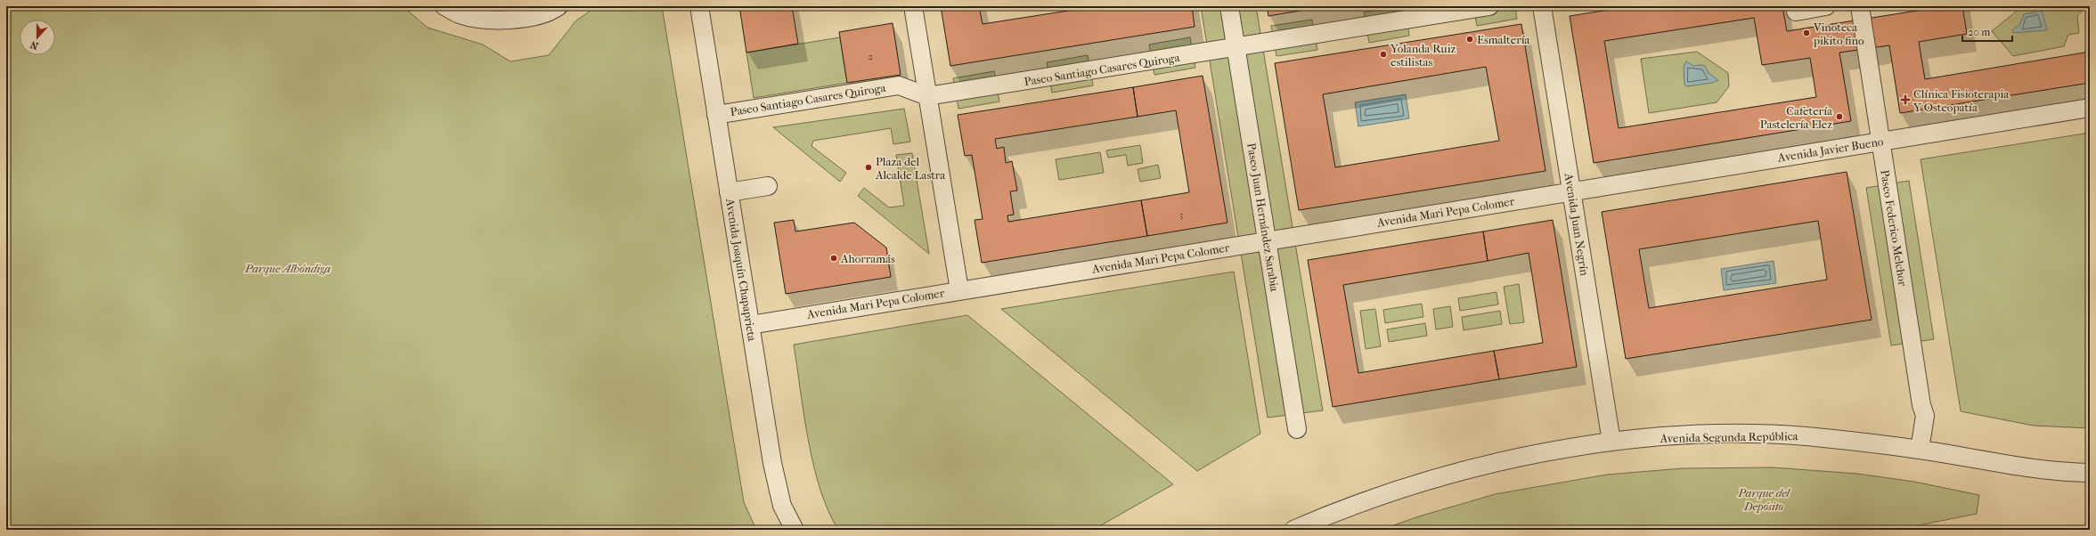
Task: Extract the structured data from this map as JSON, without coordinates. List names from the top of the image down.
{
  "streets": {
    "street": [
      "Paseo Santiago Casares Quiroga",
      "Avenida Javier Bueno",
      "Avenida Mari Pepa Colomer",
      "Paseo Juan Hernández Sarabia",
      "Avenida Juan Negrín",
      "Paseo Federico Melchor",
      "Avenida Joaquín Chapaprieta",
      "Avenida Segunda República"
    ]
  },
  "crossings": [
    ["Paseo Santiago Casares Quiroga", "Paseo Juan Hernández Sarabia"],
    ["Paseo Santiago Casares Quiroga", "Avenida Joaquín Chapaprieta"],
    ["Avenida Javier Bueno", "Avenida Mari Pepa Colomer"],
    ["Avenida Javier Bueno", "Avenida Juan Negrín"],
    ["Avenida Javier Bueno", "Paseo Federico Melchor"],
    ["Avenida Mari Pepa Colomer", "Paseo Juan Hernández Sarabia"],
    ["Avenida Mari Pepa Colomer", "Avenida Juan Negrín"],
    ["Avenida Mari Pepa Colomer", "Avenida Joaquín Chapaprieta"],
    ["Avenida Juan Negrín", "Avenida Segunda República"],
    ["Paseo Federico Melchor", "Avenida Segunda República"]
  ],
  "parks": ["Parque Alhóndiga", "Parque del Depósito"],
  "places": {
    "other": [
      "Vinoteca pikito fino",
      "Esmaltería",
      "Yolanda Ruiz estilistas",
      "Cafetería Pastelería Elez",
      "Plaza del Alcalde Lastra",
      "Ahorramás"
    ],
    "health": ["Clínica Fisioterapia Y Osteopatía"]
  },
  "house_numbers": ["2", "3"],
  "scale_bar": "20 m",
  "north": "bottom"
}
